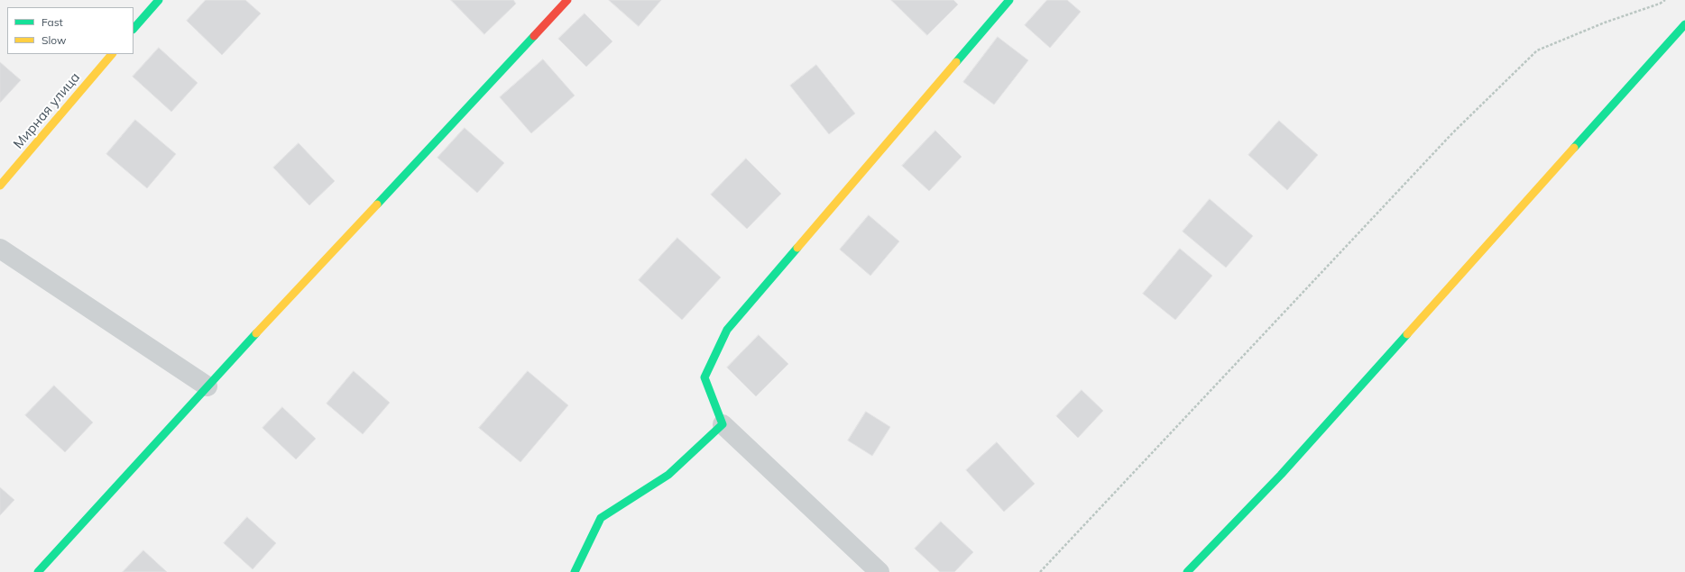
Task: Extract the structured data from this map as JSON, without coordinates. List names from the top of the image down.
{
  "streets": {
    "street": ["Мирная улица"]
  },
  "legend": ["Fast", "Slow"]
}
